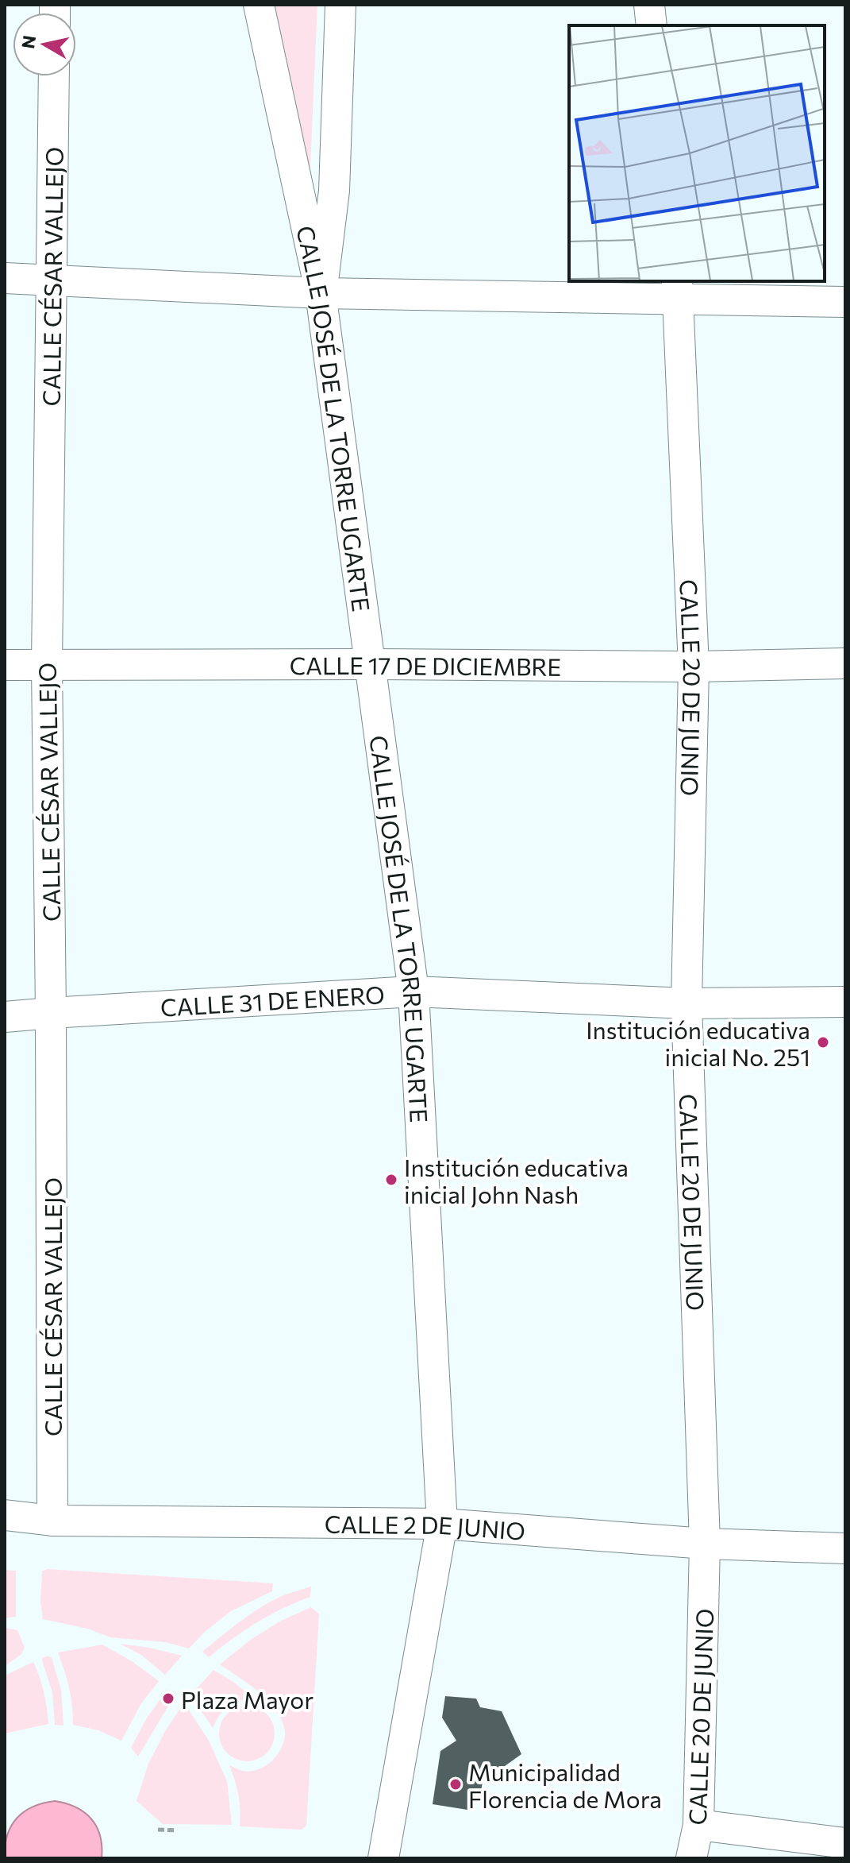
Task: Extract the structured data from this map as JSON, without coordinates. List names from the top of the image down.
{
  "streets": {
    "street": [
      "CALLE CÉSAR VALLEJO",
      "CALLE JOSÉ DE LA TORRE UGARTE",
      "CALLE 17 DE DICIEMBRE",
      "CALLE 20 DE JUNIO",
      "CALLE 31 DE ENERO",
      "CALLE 2 DE JUNIO"
    ]
  },
  "crossings": [
    ["CALLE CÉSAR VALLEJO", "CALLE 17 DE DICIEMBRE"],
    ["CALLE CÉSAR VALLEJO", "CALLE 31 DE ENERO"],
    ["CALLE CÉSAR VALLEJO", "CALLE 2 DE JUNIO"],
    ["CALLE JOSÉ DE LA TORRE UGARTE", "CALLE 17 DE DICIEMBRE"],
    ["CALLE JOSÉ DE LA TORRE UGARTE", "CALLE 31 DE ENERO"],
    ["CALLE JOSÉ DE LA TORRE UGARTE", "CALLE 2 DE JUNIO"],
    ["CALLE 17 DE DICIEMBRE", "CALLE 20 DE JUNIO"],
    ["CALLE 20 DE JUNIO", "CALLE 31 DE ENERO"],
    ["CALLE 20 DE JUNIO", "CALLE 2 DE JUNIO"]
  ],
  "places": [
    "Institución educativa inicial No. 251",
    "Institución educativa inicial John Nash",
    "Plaza Mayor",
    "Municipalidad Florencia de Mora"
  ],
  "north": "left"
}
